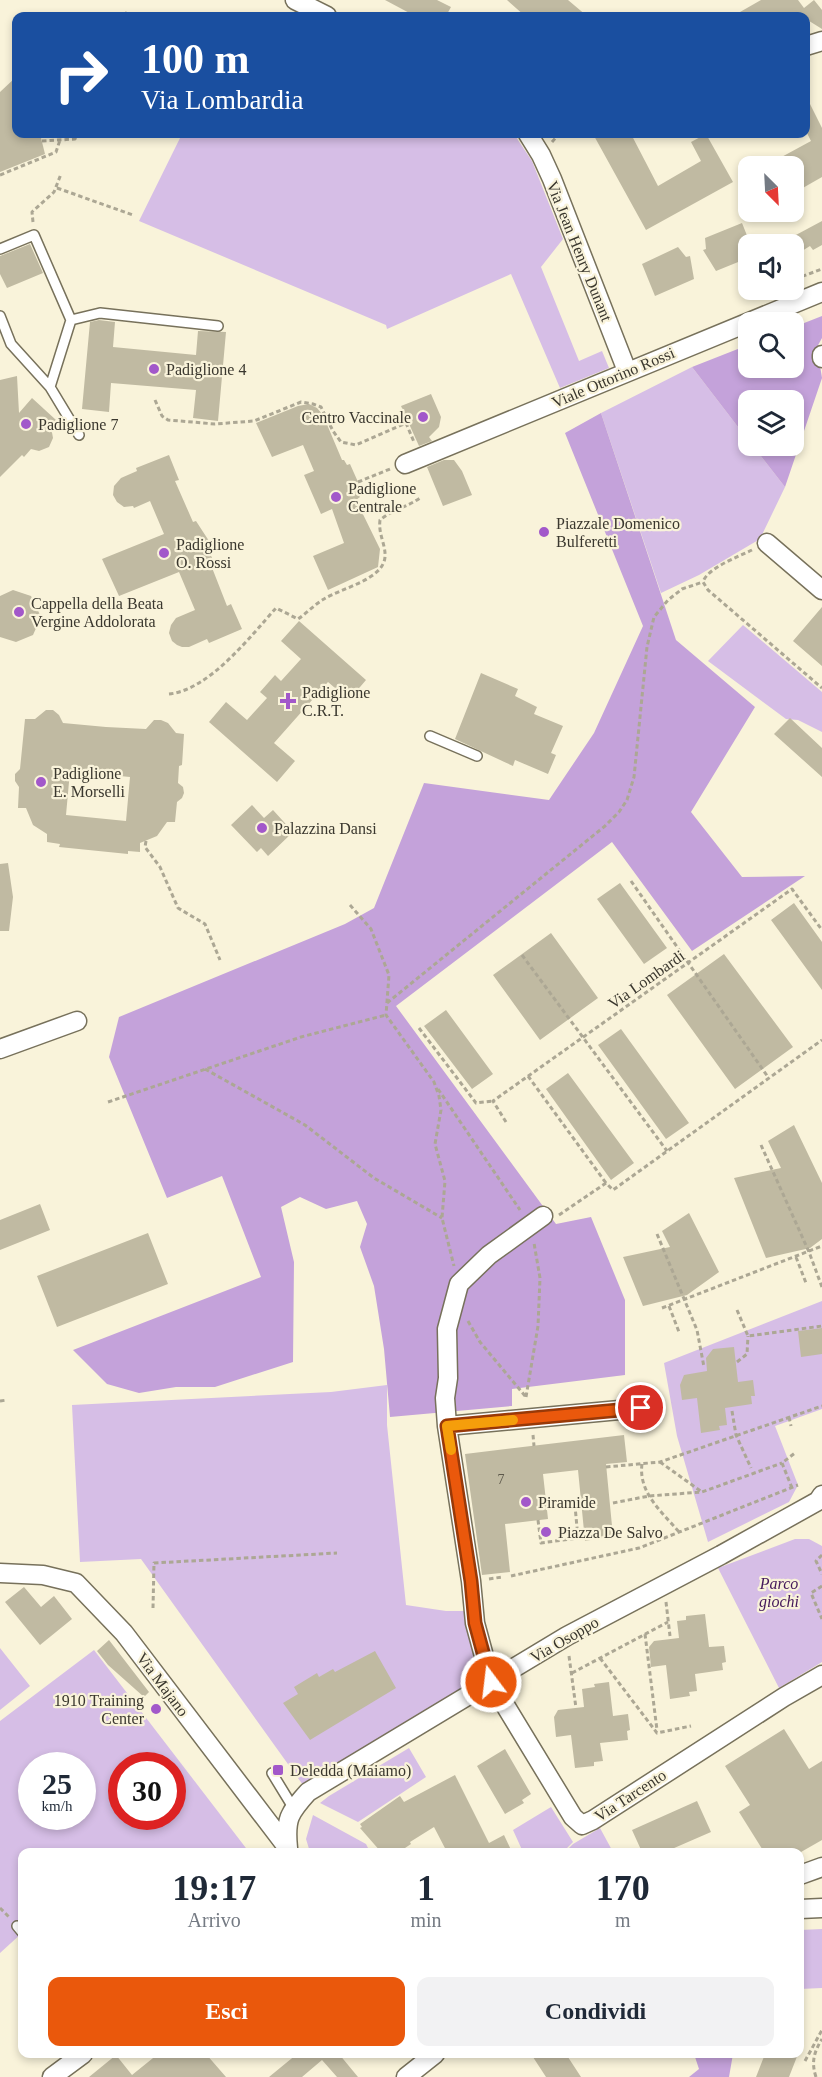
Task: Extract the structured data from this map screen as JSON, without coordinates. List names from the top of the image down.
{
  "streets": {
    "street": [
      "Via Jean Henry Dunant",
      "Viale Ottorino Rossi",
      "Via Osoppo",
      "Via Majano",
      "Via Tarcento"
    ],
    "path": ["Via Lombardi"]
  },
  "crossings": [
    ["Via Jean Henry Dunant", "Viale Ottorino Rossi"],
    ["Via Osoppo", "Via Tarcento"]
  ],
  "parks": ["Parco giochi"],
  "places": {
    "other": [
      "Padiglione 4",
      "Centro Vaccinale",
      "Padiglione 7",
      "Padiglione Centrale",
      "Piazzale Domenico Bulferetti",
      "Padiglione O. Rossi",
      "Cappella della Beata Vergine Addolorata",
      "Padiglione E. Morselli",
      "Palazzina Dansi",
      "Piramide",
      "Piazza De Salvo",
      "1910 Training Center"
    ],
    "health": ["Padiglione C.R.T."],
    "transit": ["Deledda (Maiamo)"]
  },
  "house_numbers": ["7"],
  "north": "bottom right",
  "page": {
    "turn": ["100 m", "Via Lombardia"],
    "speed": "25 km/h",
    "limit": "30",
    "eta": [
      "19:17",
      "Arrivo",
      "1",
      "min",
      "170",
      "m"
    ],
    "buttons": ["Esci", "Condividi"]
  }
}
